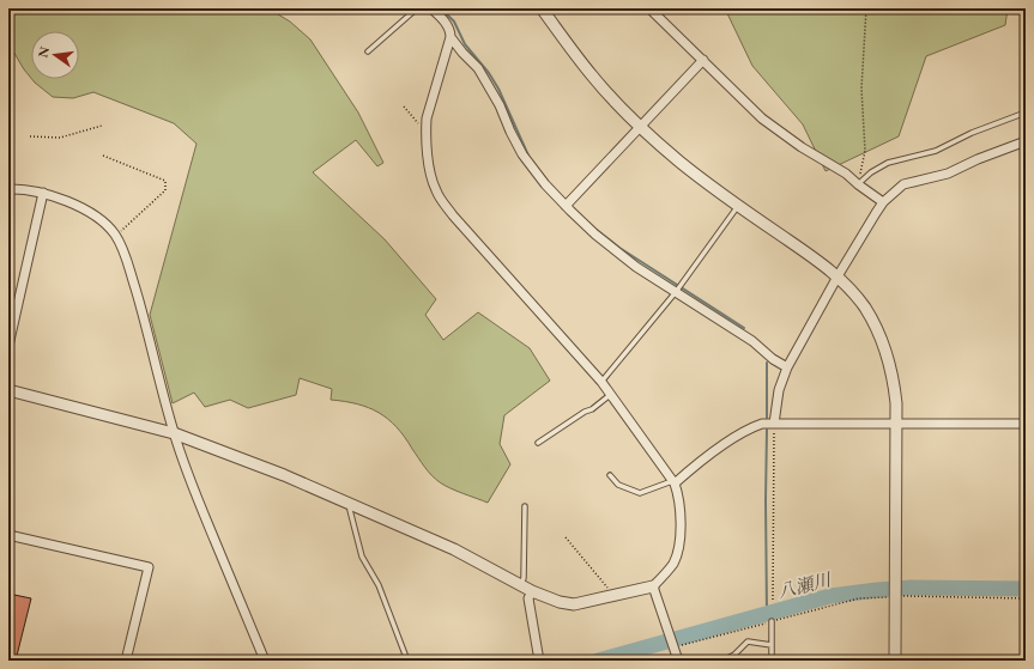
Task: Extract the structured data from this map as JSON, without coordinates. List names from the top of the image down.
{
  "water": ["八瀬川"],
  "north": "left"
}
